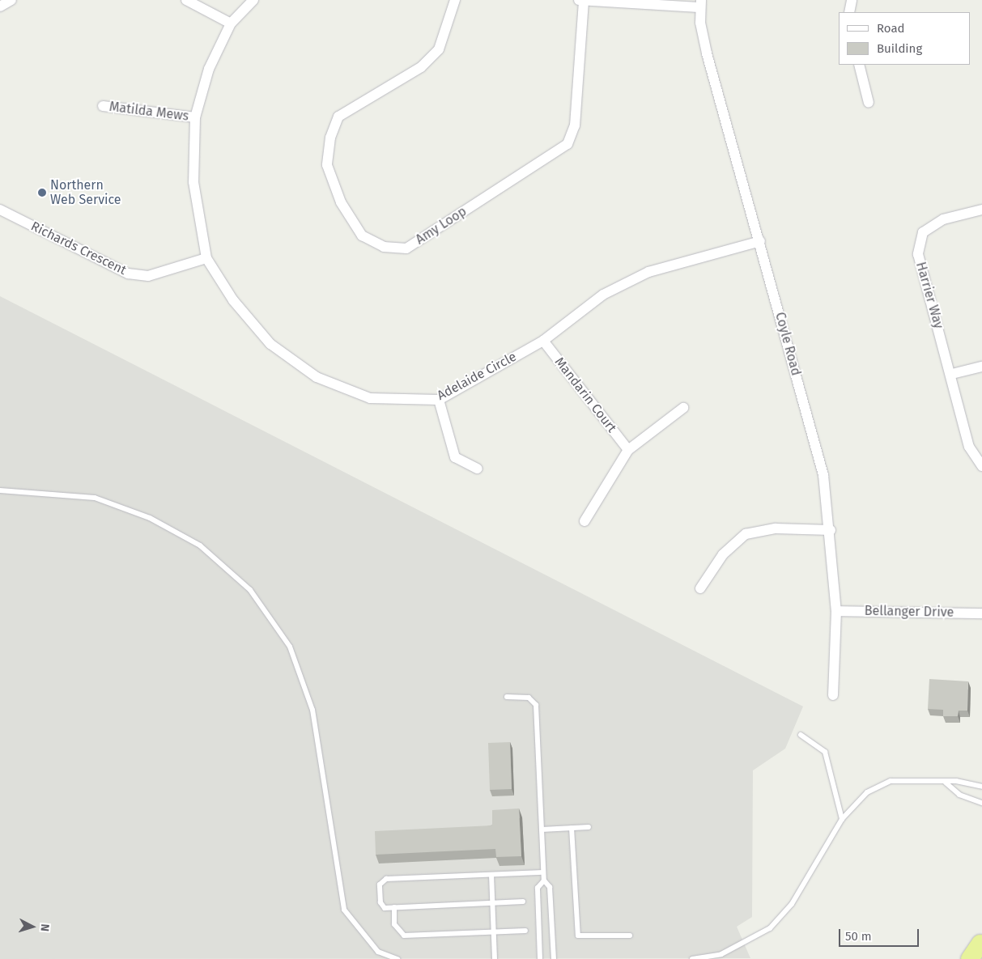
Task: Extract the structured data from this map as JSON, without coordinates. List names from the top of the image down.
{
  "streets": {
    "street": [
      "Matilda Mews",
      "Amy Loop",
      "Richards Crescent",
      "Harrier Way",
      "Coyle Road",
      "Adelaide Circle",
      "Mandarin Court",
      "Bellanger Drive"
    ]
  },
  "crossings": [
    ["Matilda Mews", "Adelaide Circle"],
    ["Richards Crescent", "Adelaide Circle"],
    ["Coyle Road", "Adelaide Circle"],
    ["Coyle Road", "Bellanger Drive"],
    ["Adelaide Circle", "Mandarin Court"]
  ],
  "places": ["Northern Web Service"],
  "legend": ["Road", "Building"],
  "scale_bar": "50 m",
  "north": "right"
}
